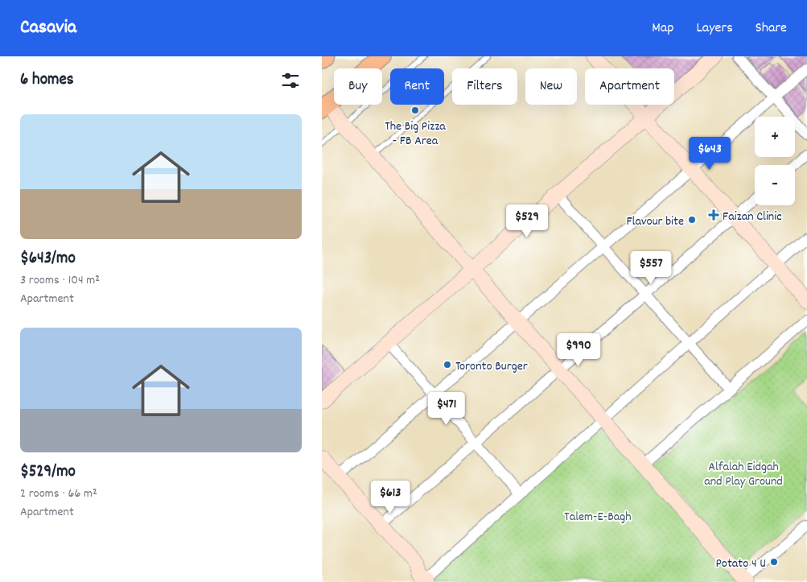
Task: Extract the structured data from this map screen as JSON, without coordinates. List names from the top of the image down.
{
  "parks": ["Alfalah Eidgah and Play Ground", "Talem-E-Bagh"],
  "places": {
    "other": [
      "The Big Pizza - FB Area",
      "Flavour bite",
      "Toronto Burger",
      "Potato 4 U"
    ],
    "health": ["Faizan Clinic"]
  },
  "page": {
    "header": "Casavia",
    "nav": ["Map", "Layers", "Share"],
    "heading": "6 homes",
    "chip": [
      "Buy",
      "Rent",
      "Filters",
      "New",
      "Apartment"
    ],
    "list": [
      {
        "name": "$643/mo",
        "note": "3 rooms · 104 m² · Apartment"
      },
      {
        "name": "$529/mo",
        "note": "2 rooms · 66 m² · Apartment"
      }
    ],
    "map_buttons": ["+", "−"],
    "price": [
      "$643",
      "$529",
      "$557",
      "$990",
      "$471",
      "$613"
    ]
  }
}
